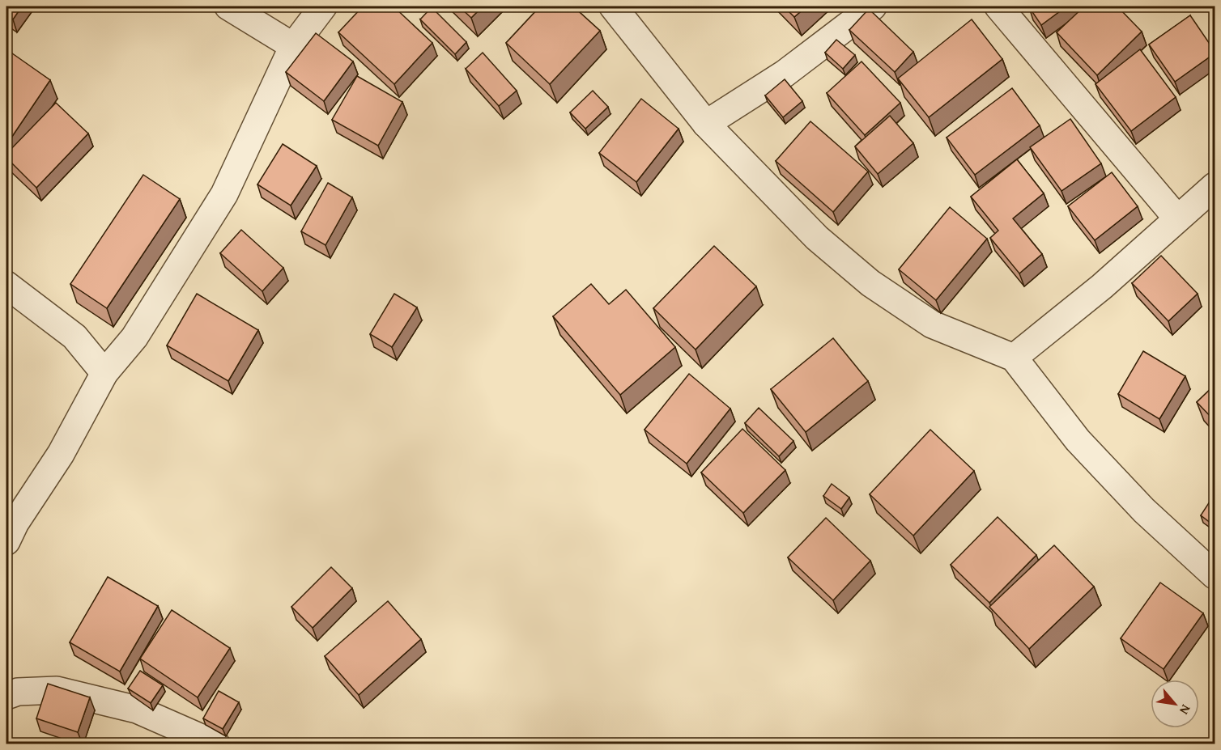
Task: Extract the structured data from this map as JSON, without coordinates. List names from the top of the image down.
{
  "north": "bottom right"
}
